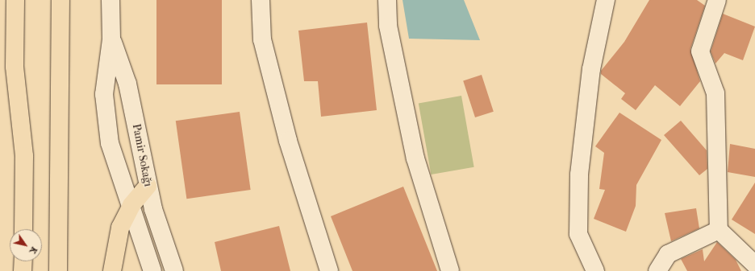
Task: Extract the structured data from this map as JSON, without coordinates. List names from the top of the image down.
{
  "streets": {
    "street": ["Pamir Sokağı"]
  },
  "north": "bottom right"
}
